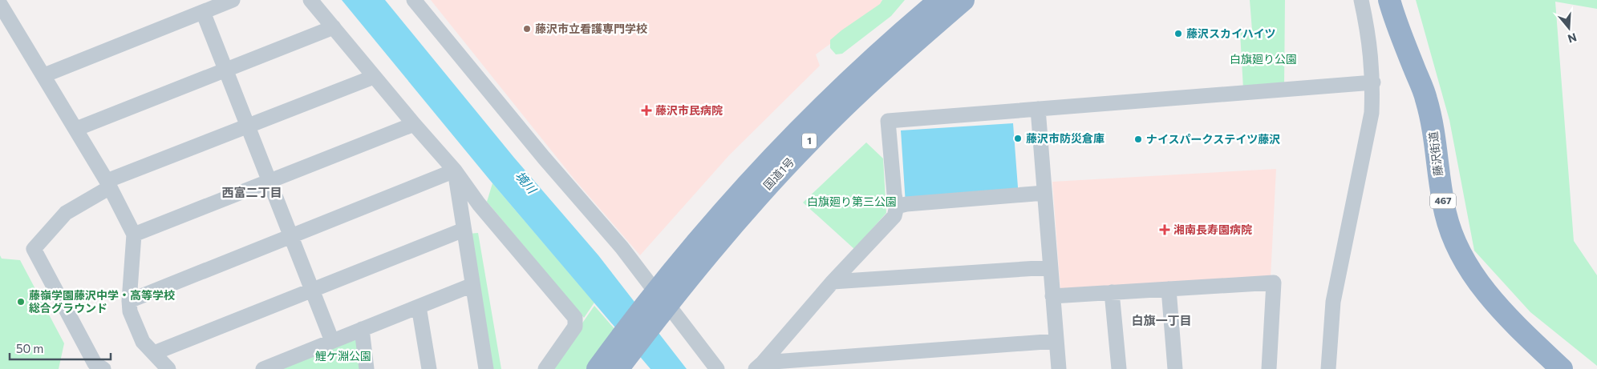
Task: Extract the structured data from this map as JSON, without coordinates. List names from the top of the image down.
{
  "streets": {
    "highway": [
      "1",
      "藤沢街道",
      "国道1号",
      "467"
    ]
  },
  "districts": ["西富二丁目", "白旗一丁目"],
  "water": ["境川"],
  "parks": ["白旗廻り公園", "白旗廻り第三公園", "鯉ケ淵公園"],
  "places": {
    "other": [
      "藤沢市立看護専門学校",
      "藤沢スカイハイツ",
      "藤沢市防災倉庫",
      "ナイスパークステイツ藤沢",
      "藤嶺学園藤沢中学・高等学校 総合グラウンド"
    ],
    "health": ["藤沢市民病院", "湘南長寿園病院"]
  },
  "scale_bar": "50 m",
  "north": "bottom"
}
